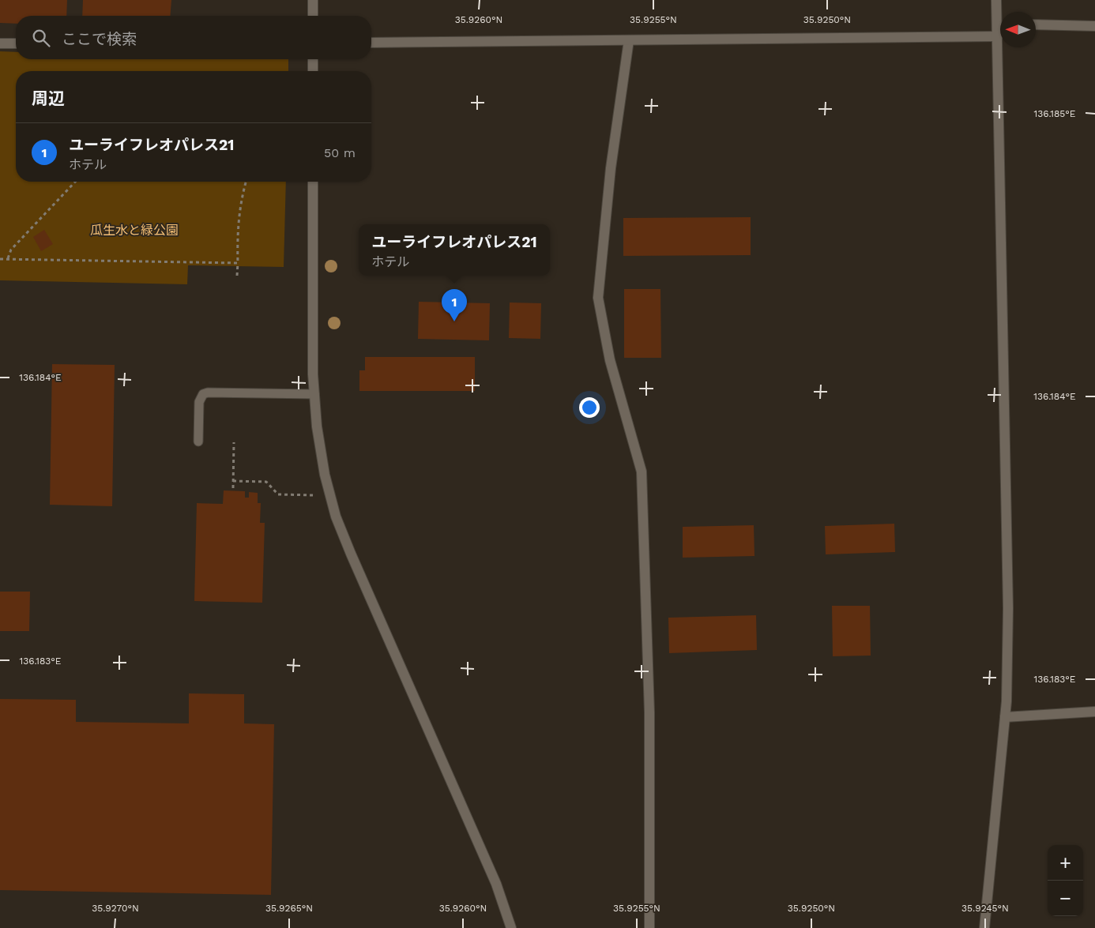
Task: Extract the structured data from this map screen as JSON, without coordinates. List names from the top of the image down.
{
  "parks": ["瓜生水と緑公園"],
  "north": "left",
  "page": {
    "search": "ここで検索",
    "heading": "周辺",
    "list": [
      {
        "mark": "1",
        "name": "ユーライフレオパレス21",
        "note": "ホテル",
        "value": "50 m"
      }
    ],
    "popup": ["ユーライフレオパレス21", "ホテル"],
    "pins": "1",
    "map_buttons": ["+", "−"]
  },
  "coordinates": [
    "35.9260°N",
    "35.9255°N",
    "35.9250°N",
    "136.185°E",
    "136.184°E",
    "136.183°E",
    "35.9270°N",
    "35.9265°N",
    "35.9245°N"
  ]
}
